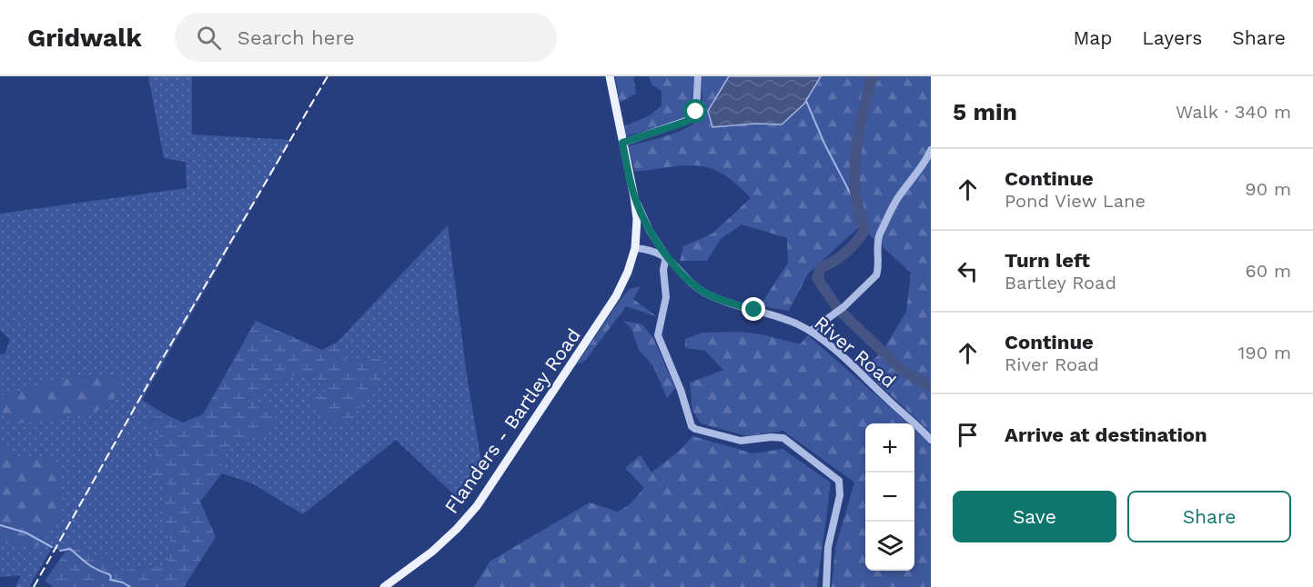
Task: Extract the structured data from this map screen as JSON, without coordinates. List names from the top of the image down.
{
  "streets": {
    "main road": ["Flanders - Bartley Road"],
    "street": ["River Road"]
  },
  "crossings": [
    ["River Road", "Flanders - Bartley Road"]
  ],
  "page": {
    "header": "Gridwalk",
    "search": "Search here",
    "nav": ["Map", "Layers", "Share"],
    "heading": ["5 min", "Walk · 340 m"],
    "list": [
      ["Continue", "Pond View Lane", "90 m"],
      ["Turn left", "Bartley Road", "60 m"],
      ["Continue", "River Road", "190 m"],
      "Arrive at destination"
    ],
    "map_buttons": ["+", "−"],
    "buttons": ["Save", "Share"]
  }
}
